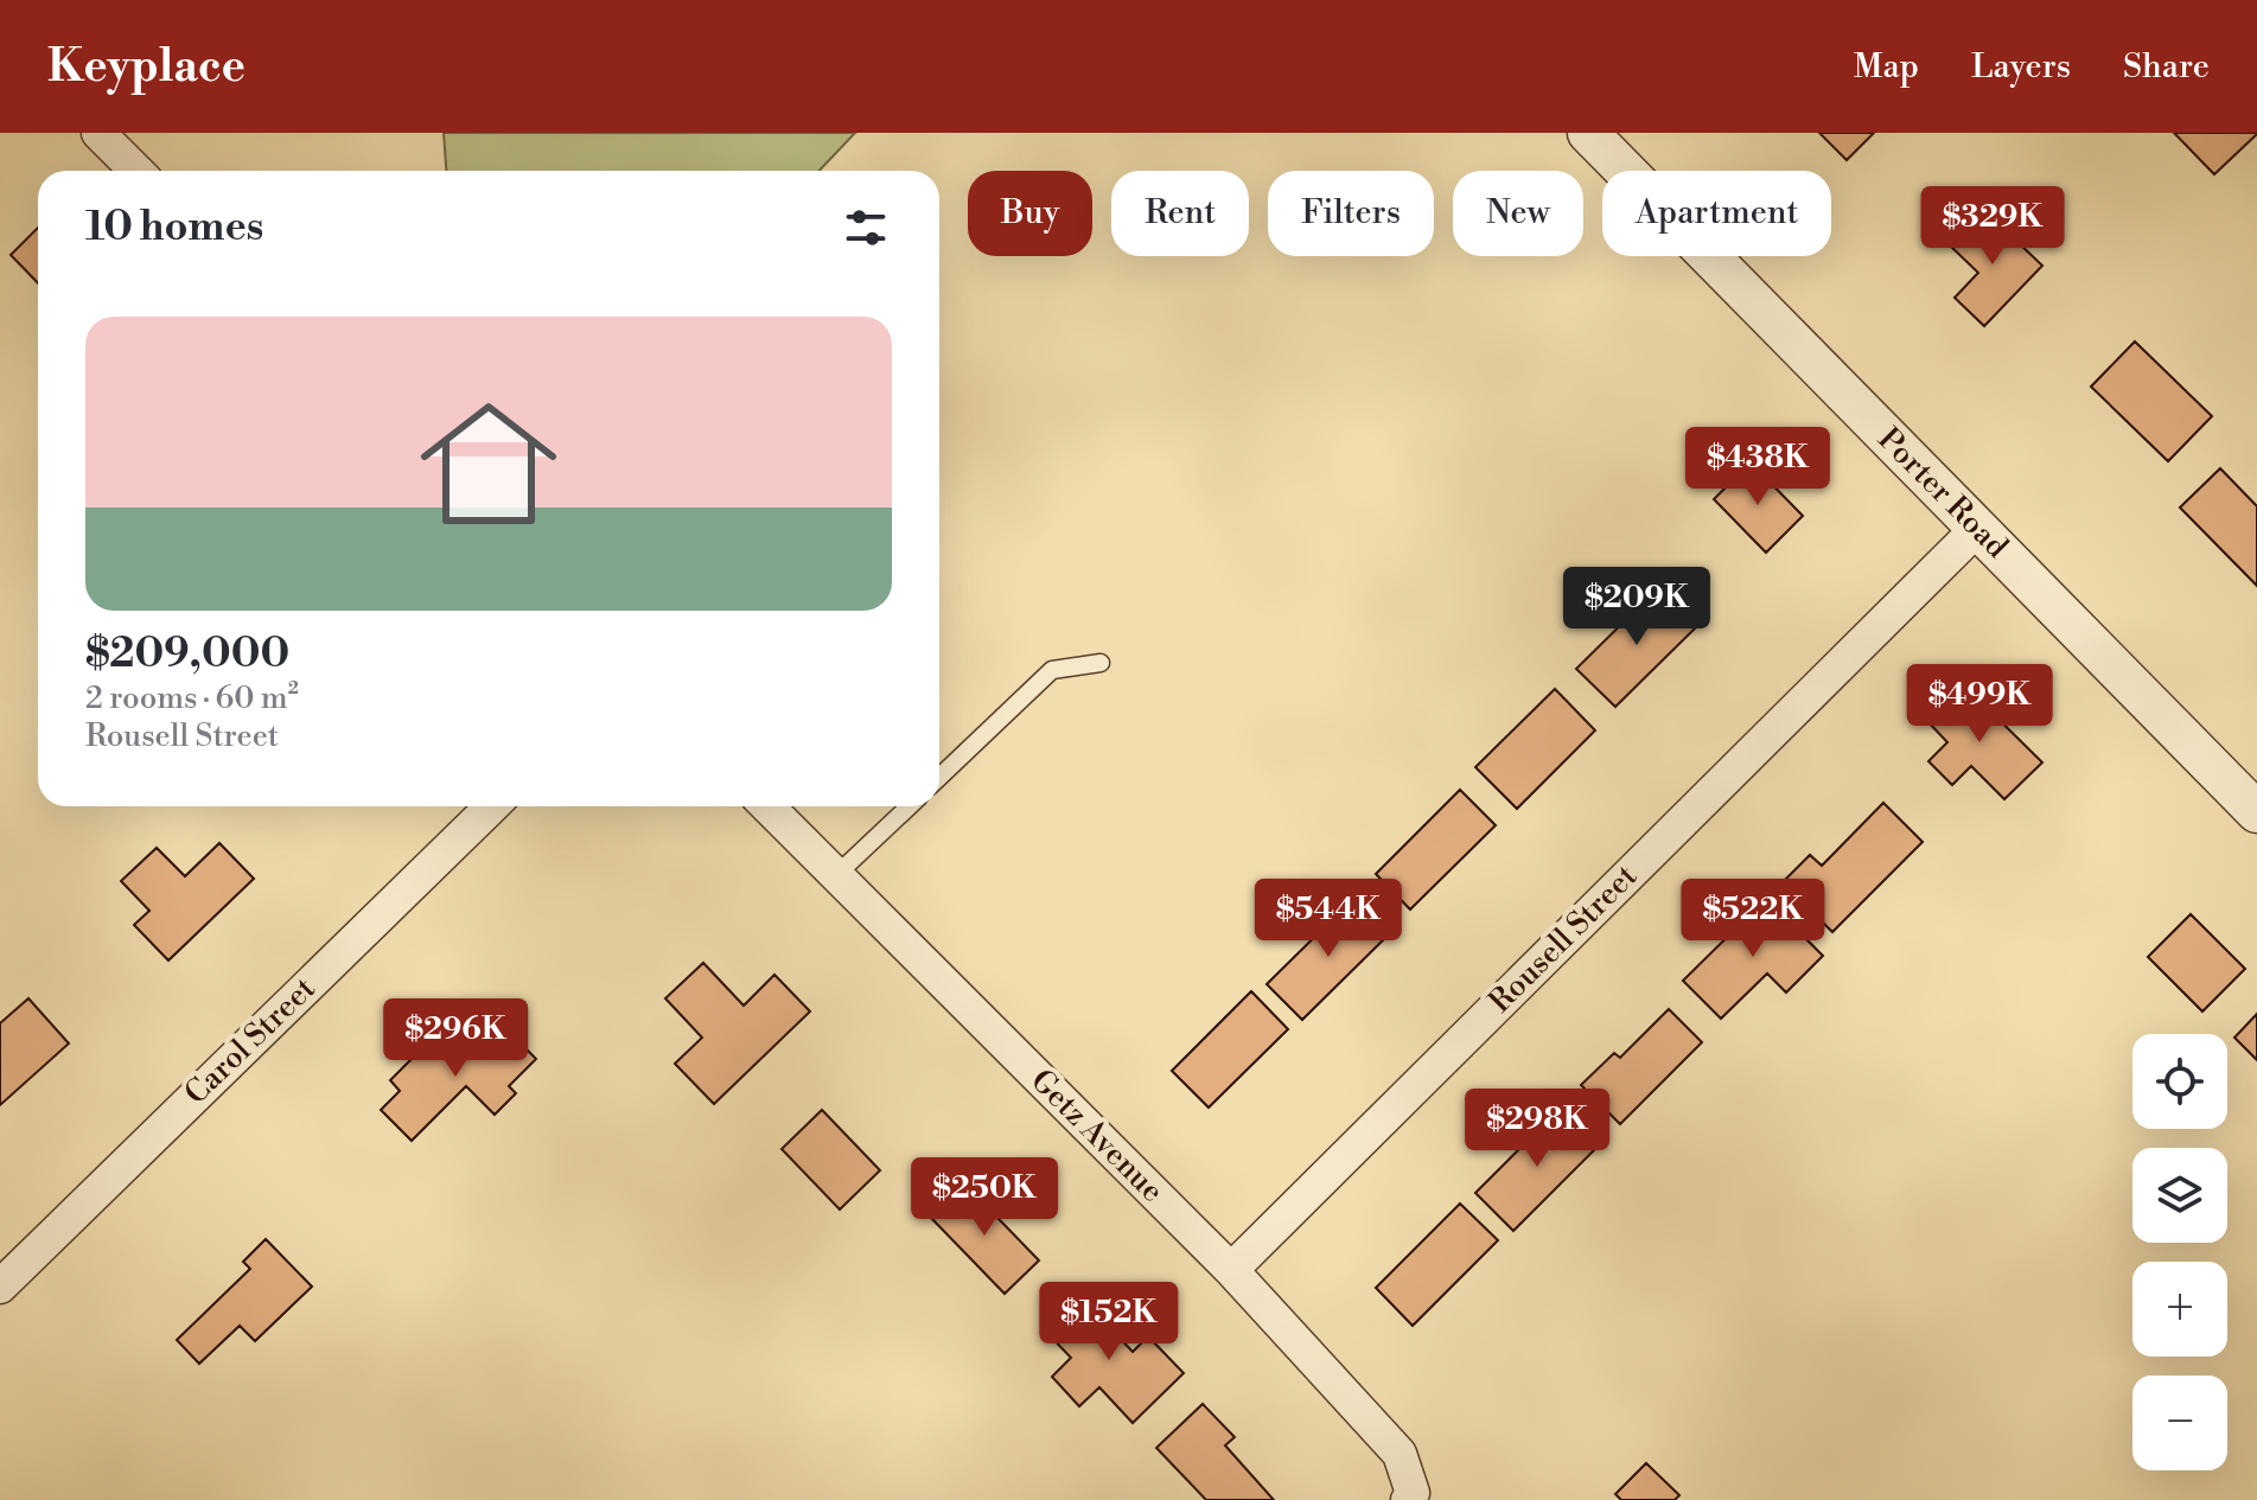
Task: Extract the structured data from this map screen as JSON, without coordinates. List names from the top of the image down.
{
  "streets": {
    "street": [
      "Porter Road",
      "Rousell Street",
      "Carol Street",
      "Getz Avenue"
    ]
  },
  "crossings": [
    ["Porter Road", "Rousell Street"],
    ["Rousell Street", "Getz Avenue"]
  ],
  "page": {
    "header": "Keyplace",
    "nav": ["Map", "Layers", "Share"],
    "chip": [
      "Buy",
      "Rent",
      "Filters",
      "New",
      "Apartment"
    ],
    "heading": "10 homes",
    "price": [
      "$329K",
      "$438K",
      "$209K",
      "$499K",
      "$544K",
      "$522K",
      "$296K",
      "$298K",
      "$250K",
      "$152K"
    ],
    "list": [
      {
        "name": "$209,000",
        "note": "2 rooms · 60 m² · Rousell Street"
      }
    ],
    "map_buttons": ["+", "−"]
  }
}
